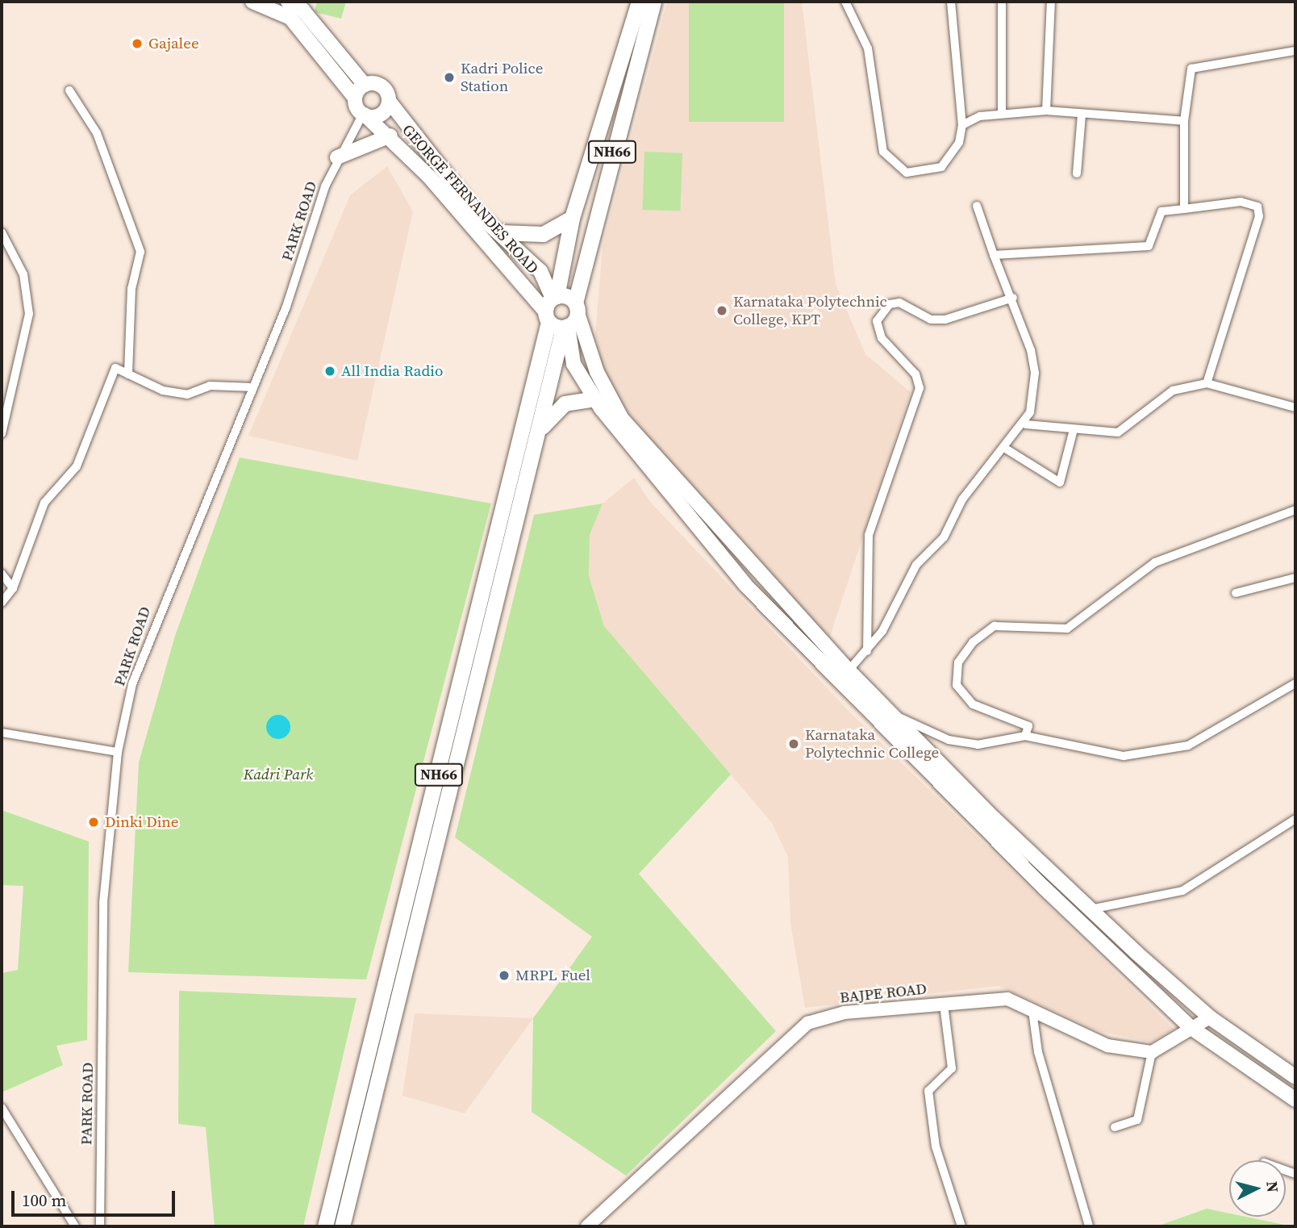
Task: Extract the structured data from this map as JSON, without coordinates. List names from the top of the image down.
{
  "streets": {
    "highway": ["NH66"],
    "main road": ["GEORGE FERNANDES ROAD"],
    "street": ["PARK ROAD", "BAJPE ROAD"]
  },
  "crossings": [
    ["NH66", "GEORGE FERNANDES ROAD"],
    ["GEORGE FERNANDES ROAD", "PARK ROAD"]
  ],
  "parks": ["Kadri Park"],
  "places": [
    "Gajalee",
    "Kadri Police Station",
    "Karnataka Polytechnic College, KPT",
    "All India Radio",
    "Karnataka Polytechnic College",
    "Dinki Dine",
    "MRPL Fuel"
  ],
  "scale_bar": "100 m",
  "north": "right"
}
